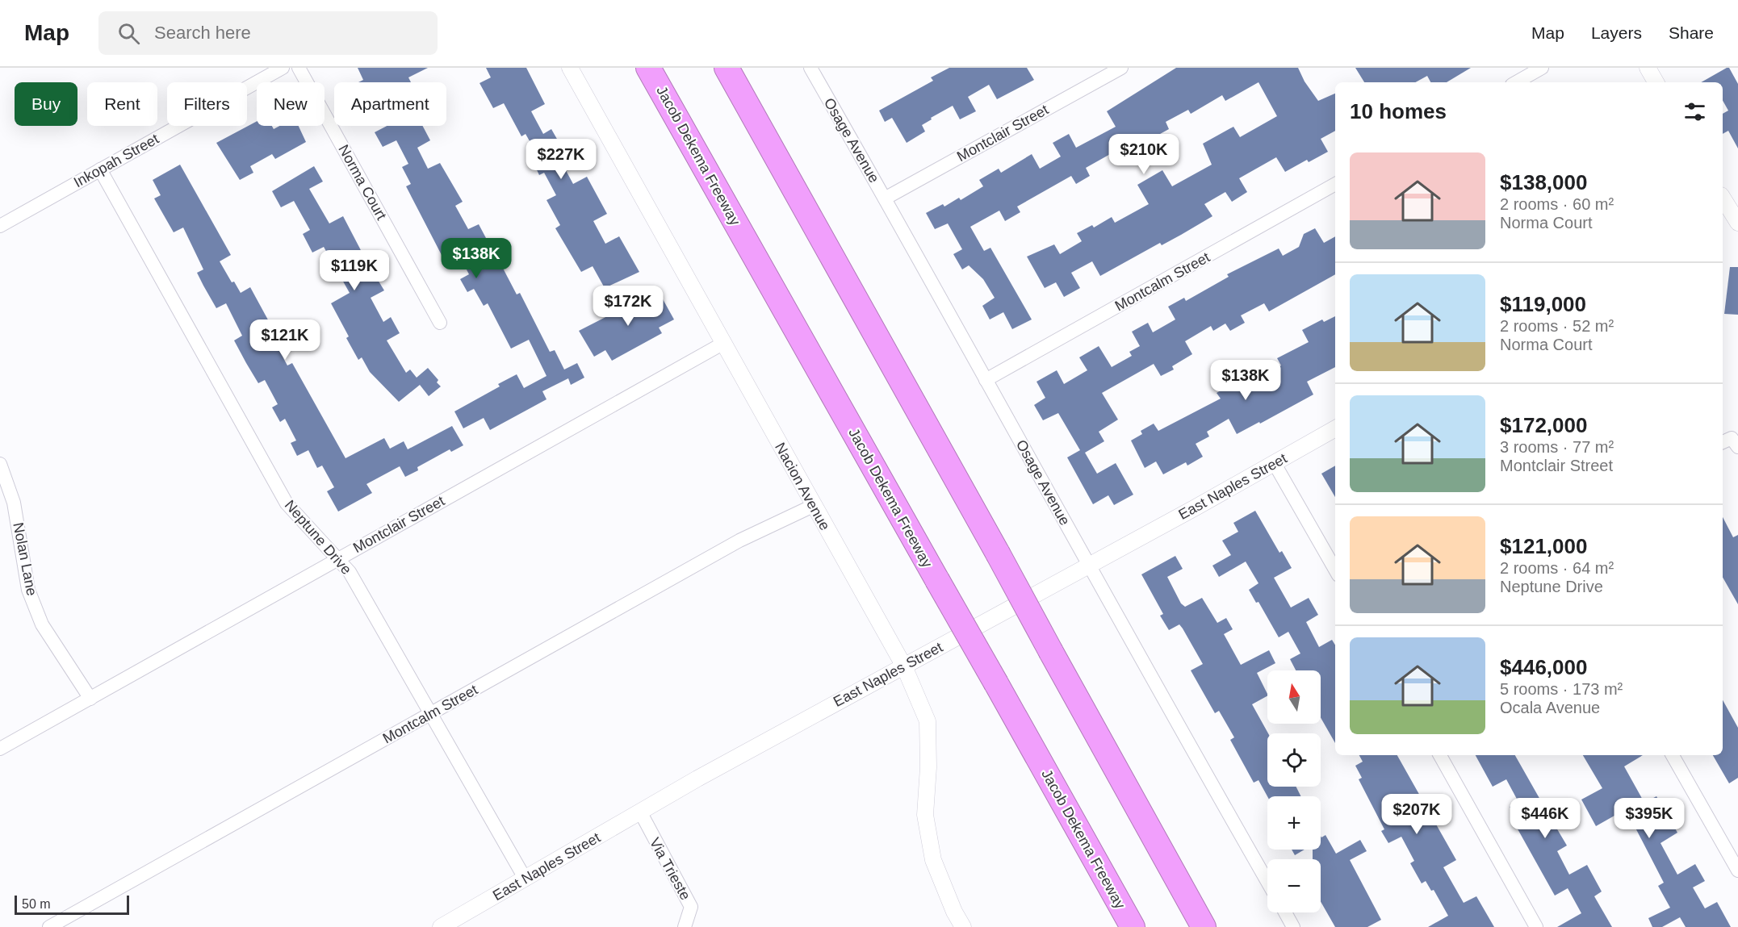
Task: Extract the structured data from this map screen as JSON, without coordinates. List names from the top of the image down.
{
  "streets": {
    "highway": ["Jacob Dekema Freeway"],
    "street": [
      "Montclair Street",
      "Osage Avenue",
      "Inkopah Street",
      "Norma Court",
      "Montcalm Street",
      "Nacion Avenue",
      "East Naples Street",
      "Neptune Drive",
      "Nolan Lane",
      "Via Trieste"
    ]
  },
  "crossings": [
    ["Montclair Street", "Osage Avenue"],
    ["Montclair Street", "Nacion Avenue"],
    ["Montclair Street", "Neptune Drive"],
    ["Montclair Street", "Nolan Lane"],
    ["Osage Avenue", "Montcalm Street"],
    ["Osage Avenue", "East Naples Street"],
    ["Inkopah Street", "Neptune Drive"],
    ["Montcalm Street", "Nacion Avenue"],
    ["Montcalm Street", "Neptune Drive"],
    ["Nacion Avenue", "East Naples Street"],
    ["East Naples Street", "Neptune Drive"],
    ["East Naples Street", "Via Trieste"]
  ],
  "scale_bar": "50 m",
  "north": "top",
  "page": {
    "header": "Map",
    "search": "Search here",
    "nav": ["Map", "Layers", "Share"],
    "chip": [
      "Buy",
      "Rent",
      "Filters",
      "New",
      "Apartment"
    ],
    "heading": "10 homes",
    "price": [
      "$210K",
      "$227K",
      "$138K",
      "$119K",
      "$172K",
      "$121K",
      "$138K",
      "$207K",
      "$446K",
      "$395K"
    ],
    "list": [
      {
        "name": "$138,000",
        "note": "2 rooms · 60 m² · Norma Court"
      },
      {
        "name": "$119,000",
        "note": "2 rooms · 52 m² · Norma Court"
      },
      {
        "name": "$172,000",
        "note": "3 rooms · 77 m² · Montclair Street"
      },
      {
        "name": "$121,000",
        "note": "2 rooms · 64 m² · Neptune Drive"
      },
      {
        "name": "$446,000",
        "note": "5 rooms · 173 m² · Ocala Avenue"
      }
    ],
    "map_buttons": ["+", "−"],
    "scale": "50 m"
  }
}
